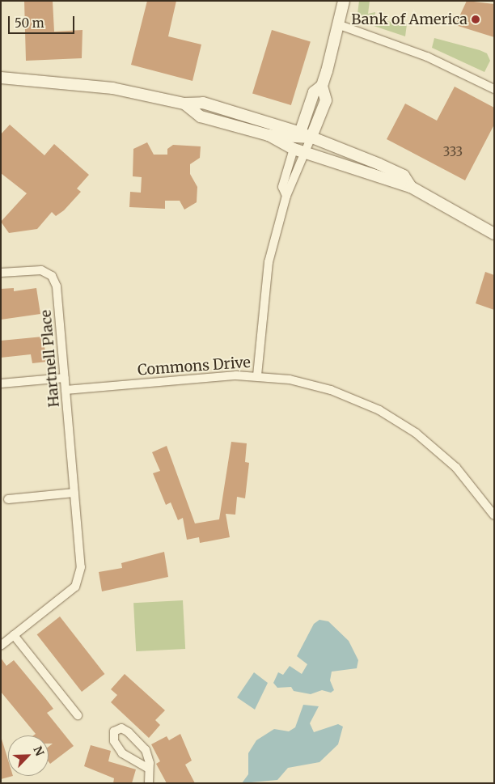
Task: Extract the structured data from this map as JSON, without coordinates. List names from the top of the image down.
{
  "streets": {
    "street": ["Hartnell Place", "Commons Drive"]
  },
  "crossings": [
    ["Hartnell Place", "Commons Drive"]
  ],
  "places": ["Bank of America"],
  "house_numbers": ["333"],
  "scale_bar": "50 m",
  "north": "top right"
}
